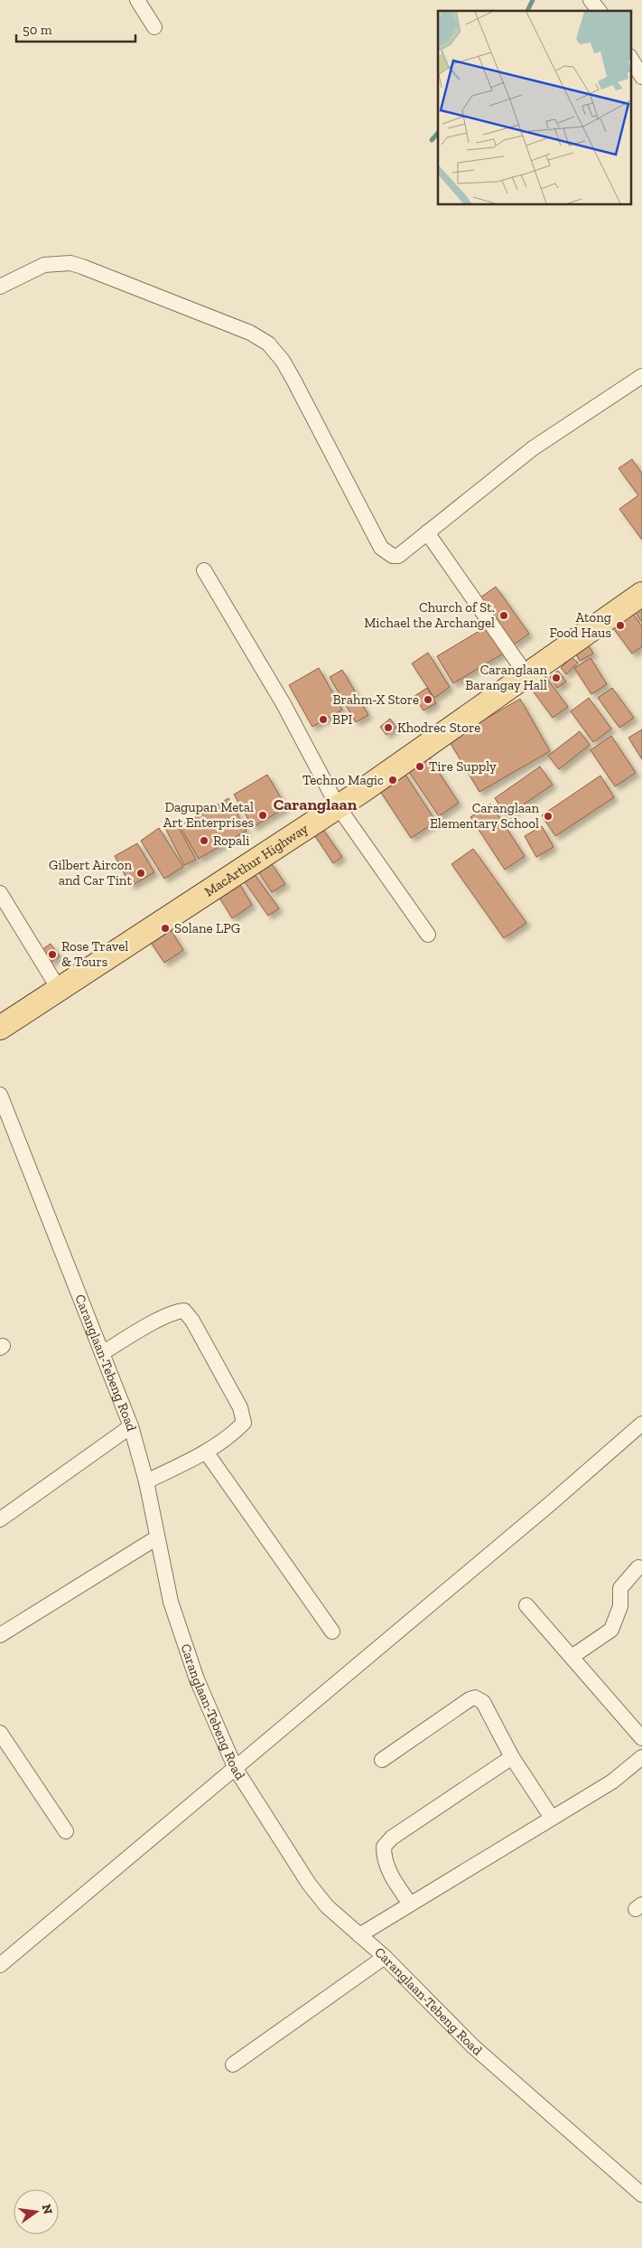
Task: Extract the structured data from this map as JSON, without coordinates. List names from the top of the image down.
{
  "streets": {
    "main road": ["MacArthur Highway"],
    "street": ["Caranglaan-Tebeng Road"]
  },
  "districts": ["Caranglaan"],
  "places": [
    "Church of St. Michael the Archangel",
    "Atong Food Haus",
    "Caranglaan Barangay Hall",
    "Brahm-X Store",
    "BPI",
    "Khodrec Store",
    "Tire Supply",
    "Techno Magic",
    "Dagupan Metal Art Enterprises",
    "Caranglaan Elementary School",
    "Ropali",
    "Gilbert Aircon and Car Tint",
    "Solane LPG",
    "Rose Travel & Tours"
  ],
  "scale_bar": "50 m",
  "north": "right"
}
